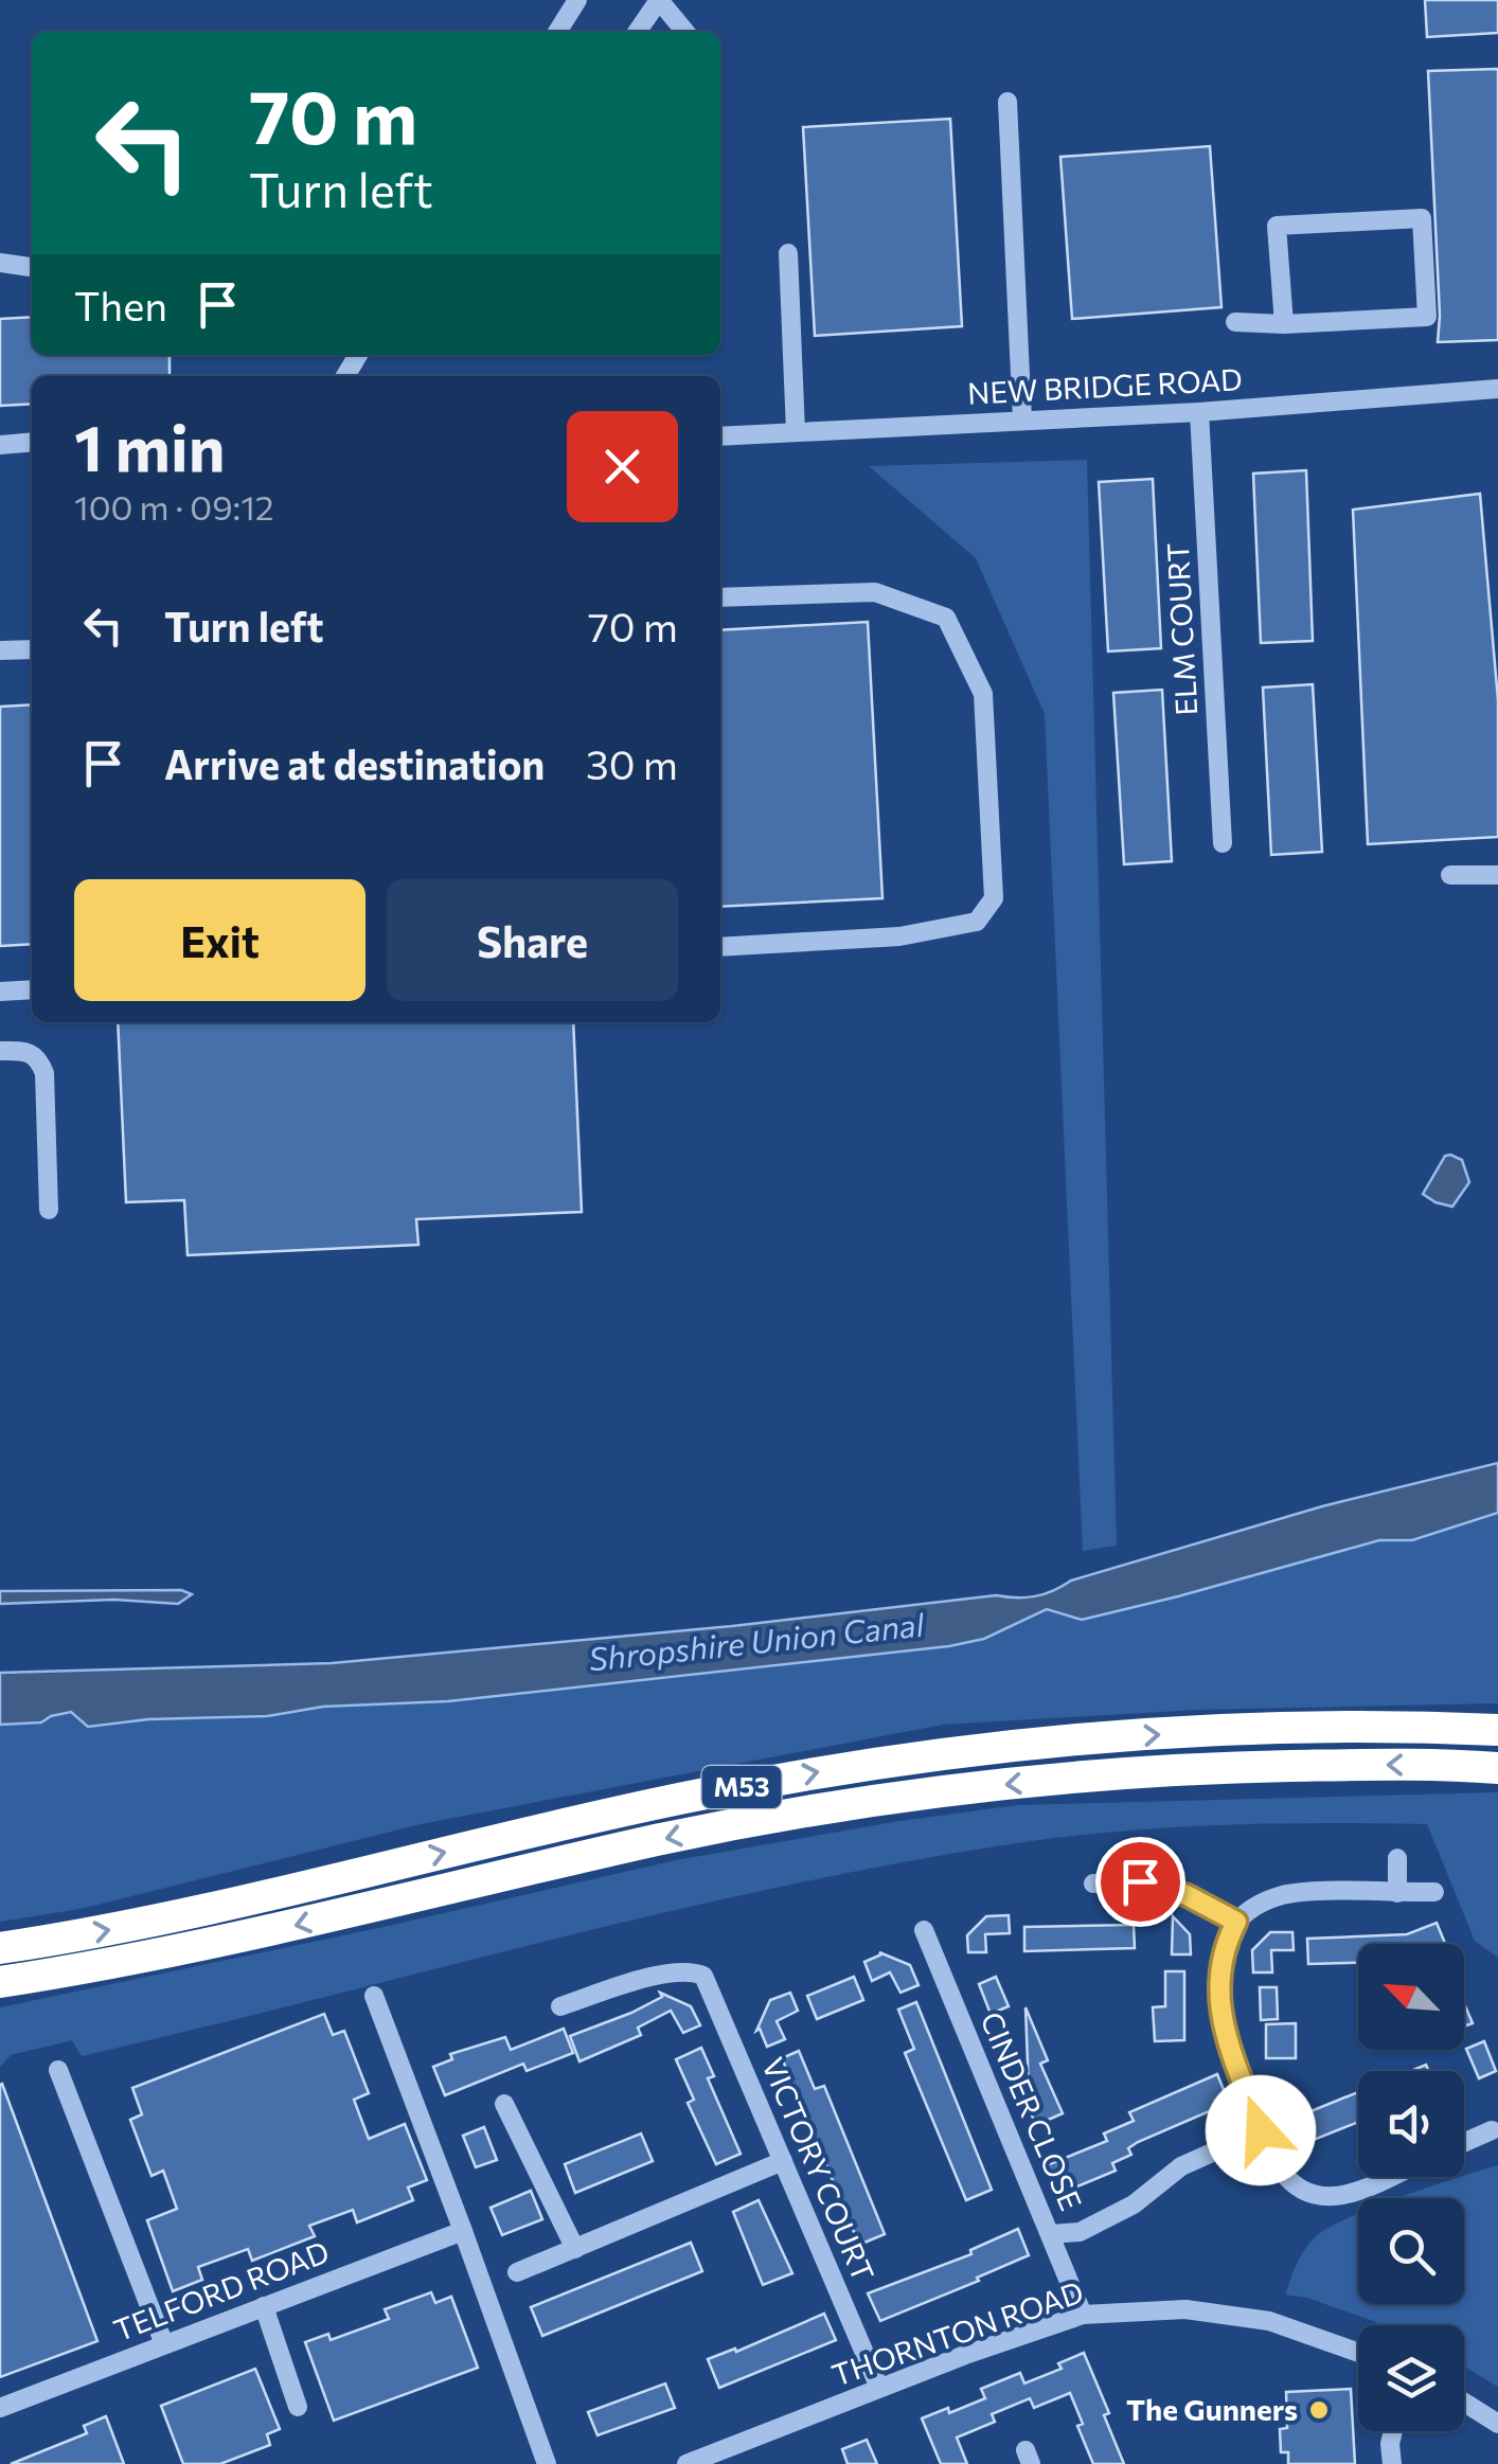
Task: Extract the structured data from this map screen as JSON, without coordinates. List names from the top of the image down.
{
  "streets": {
    "highway": ["M53"],
    "street": [
      "NEW BRIDGE ROAD",
      "ELM COURT",
      "CINDER CLOSE",
      "VICTORY COURT",
      "TELFORD ROAD",
      "THORNTON ROAD"
    ]
  },
  "crossings": [
    ["NEW BRIDGE ROAD", "ELM COURT"],
    ["CINDER CLOSE", "THORNTON ROAD"],
    ["VICTORY COURT", "THORNTON ROAD"]
  ],
  "water": ["Shropshire Union Canal"],
  "places": ["The Gunners"],
  "north": "top left",
  "page": {
    "turn": ["70 m", "Turn left"],
    "then": "Then",
    "heading": ["1 min", "100 m · 09:12"],
    "list": [
      {
        "name": "Turn left",
        "value": "70 m"
      },
      {
        "name": "Arrive at destination",
        "value": "30 m"
      }
    ],
    "buttons": ["Exit", "Share"]
  }
}
